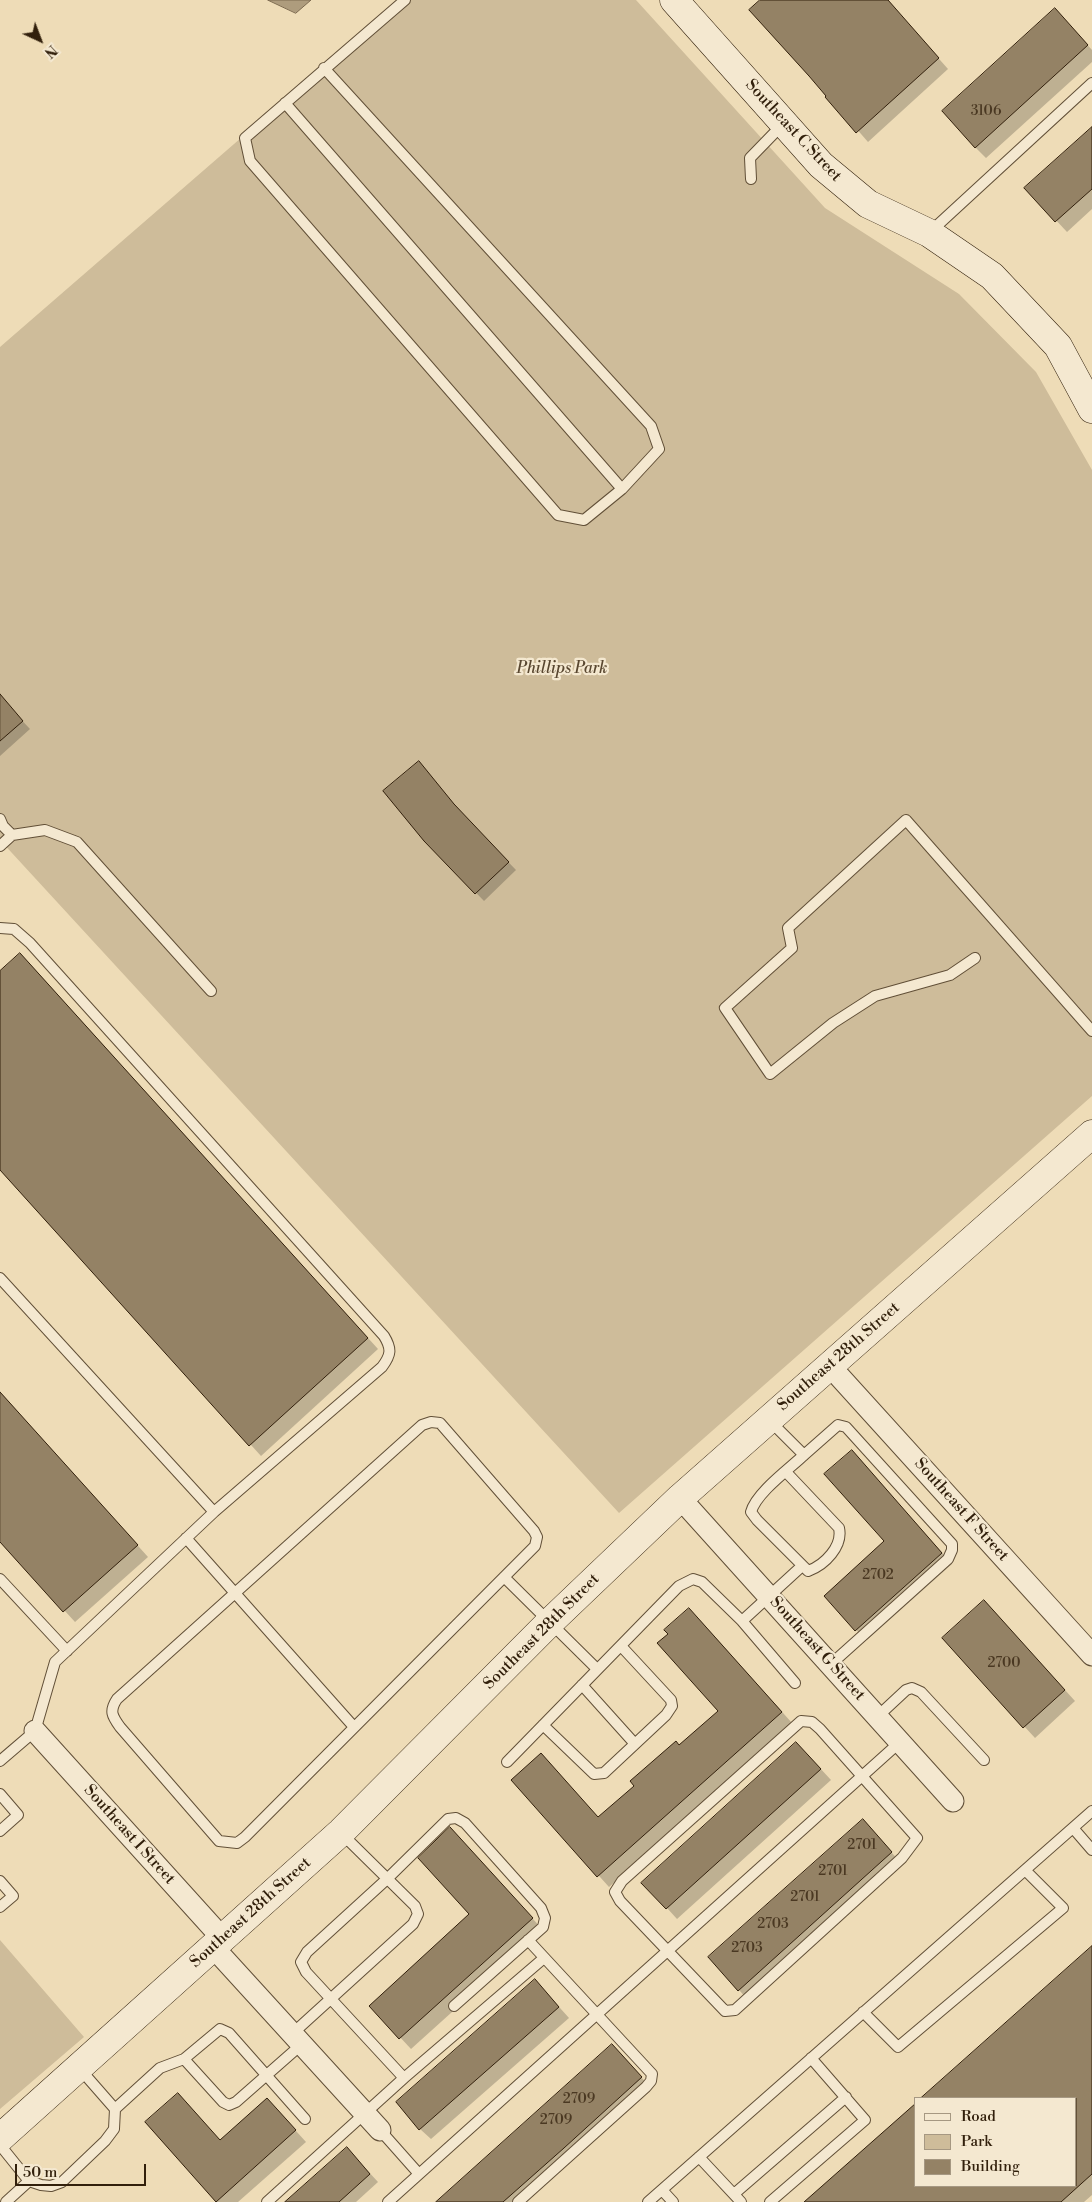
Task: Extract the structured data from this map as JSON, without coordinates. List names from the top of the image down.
{
  "streets": {
    "main road": ["Southeast C Street", "Southeast 28th Street"],
    "street": ["Southeast F Street", "Southeast G Street", "Southeast I Street"]
  },
  "crossings": [
    ["Southeast 28th Street", "Southeast F Street"],
    ["Southeast 28th Street", "Southeast G Street"],
    ["Southeast 28th Street", "Southeast I Street"]
  ],
  "parks": ["Phillips Park"],
  "house_numbers": [
    "3106",
    "2702",
    "2700",
    "2701",
    "2701",
    "2701",
    "2703",
    "2703",
    "2709",
    "2709"
  ],
  "legend": ["Road", "Park", "Building"],
  "scale_bar": "50 m",
  "north": "bottom right"
}
